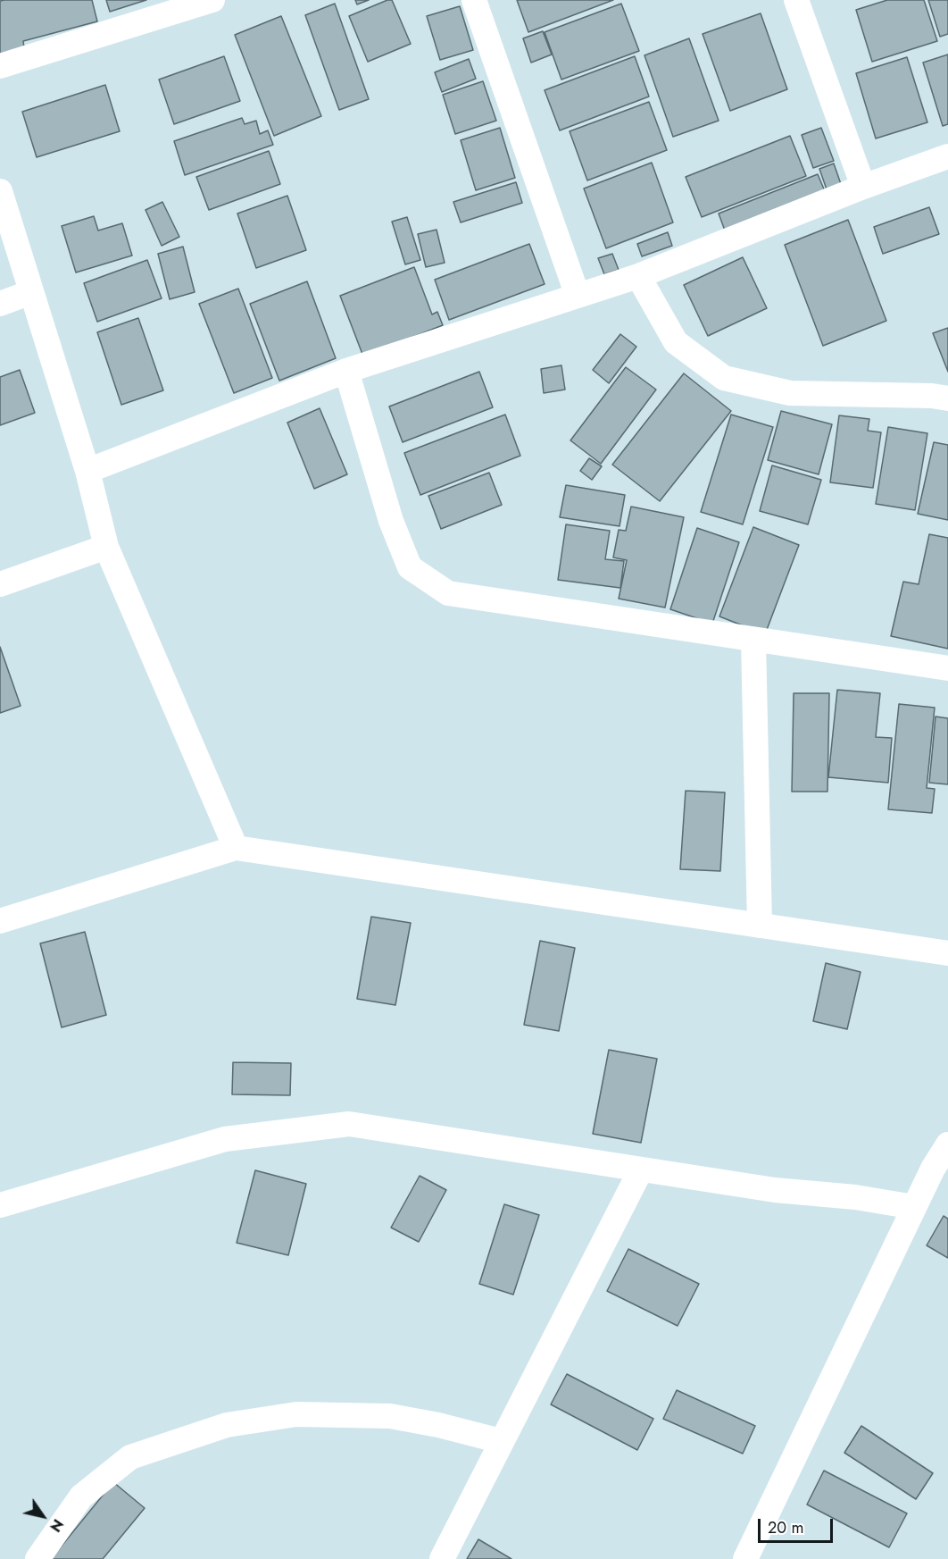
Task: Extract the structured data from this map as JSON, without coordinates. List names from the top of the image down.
{
  "scale_bar": "20 m",
  "north": "bottom right"
}
